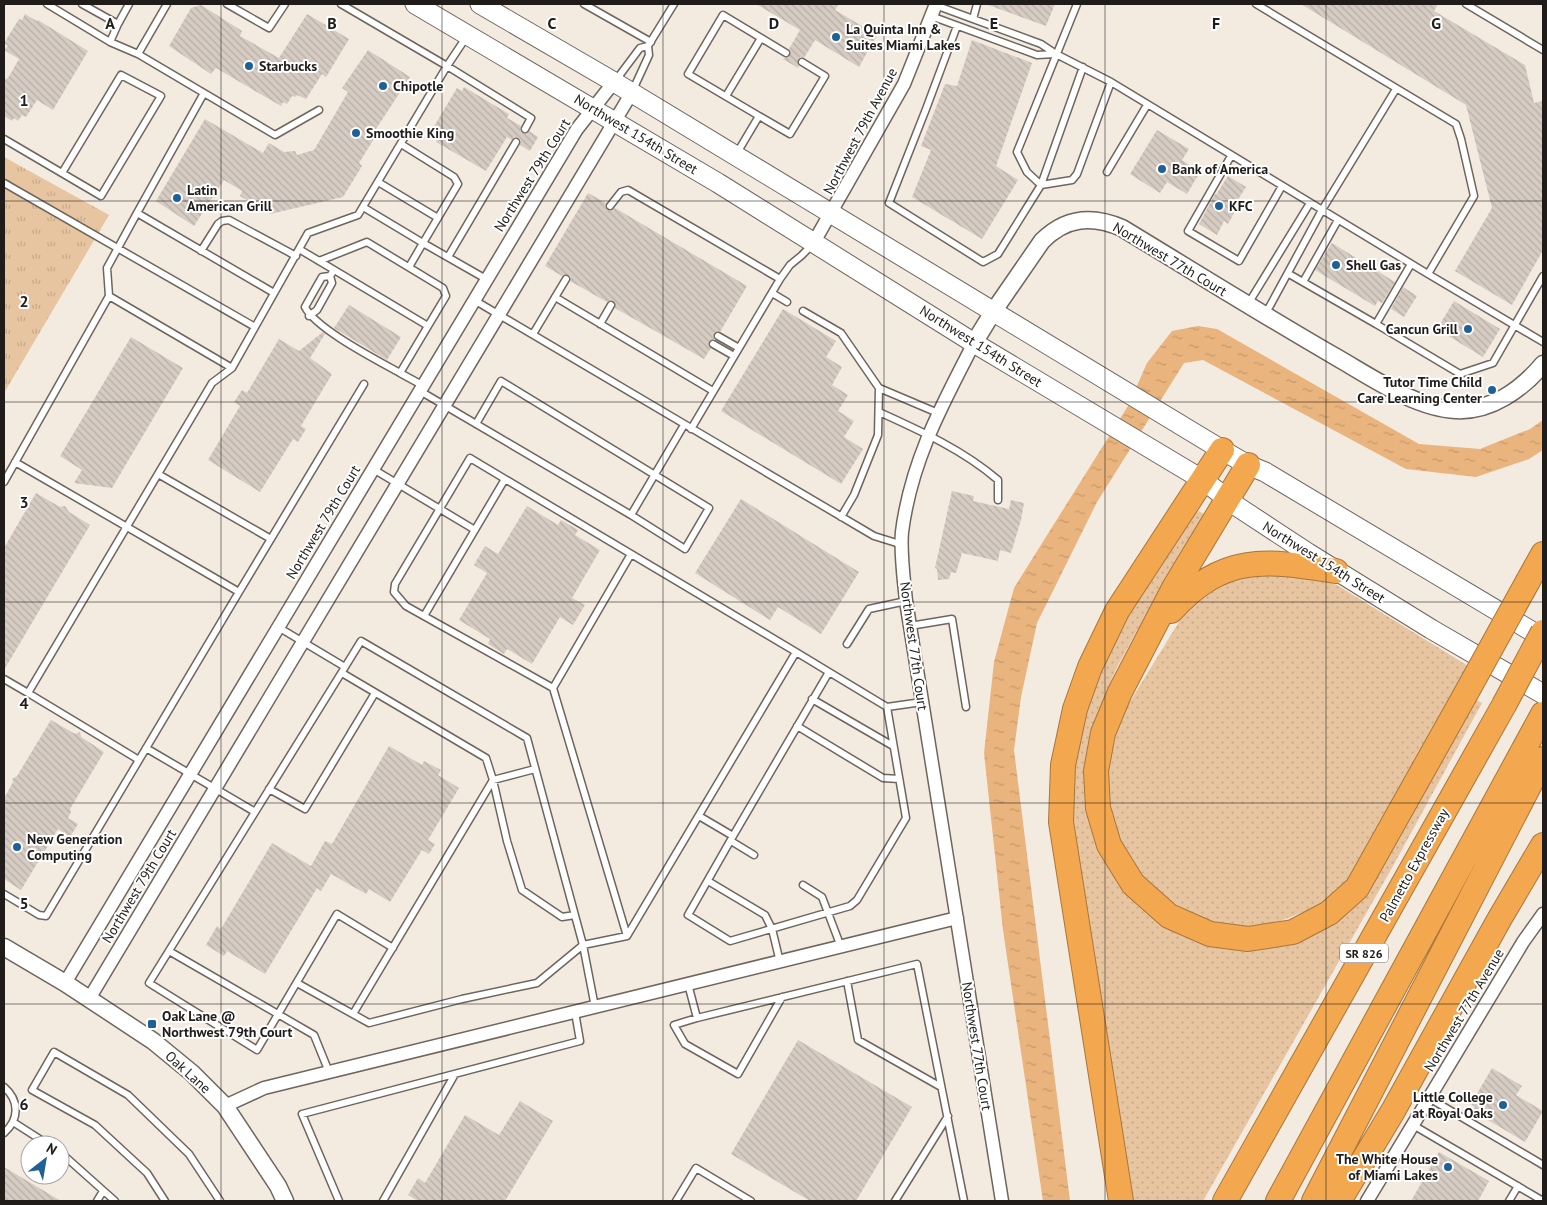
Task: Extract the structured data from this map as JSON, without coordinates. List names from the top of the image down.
{
  "streets": {
    "highway": ["Palmetto Expressway", "SR 826"],
    "main road": ["Northwest 154th Street"],
    "street": [
      "Northwest 79th Avenue",
      "Northwest 79th Court",
      "Northwest 77th Court",
      "Northwest 77th Avenue",
      "Oak Lane"
    ]
  },
  "crossings": [
    ["Northwest 79th Avenue", "Northwest 154th Street"],
    ["Northwest 154th Street", "Northwest 79th Court"],
    ["Northwest 154th Street", "Northwest 77th Court"],
    ["Northwest 79th Court", "Oak Lane"]
  ],
  "places": {
    "other": [
      "La Quinta Inn & Suites Miami Lakes",
      "Starbucks",
      "Chipotle",
      "Smoothie King",
      "Bank of America",
      "Latin American Grill",
      "KFC",
      "Shell Gas",
      "Cancun Grill",
      "Tutor Time Child Care Learning Center",
      "New Generation Computing",
      "Little College at Royal Oaks",
      "The White House of Miami Lakes"
    ],
    "transit": ["Oak Lane @ Northwest 79th Court"]
  },
  "north": "top right",
  "grid": {
    "columns": [
      "A",
      "B",
      "C",
      "D",
      "E",
      "F",
      "G"
    ],
    "rows": [
      "1",
      "2",
      "3",
      "4",
      "5",
      "6"
    ]
  }
}
